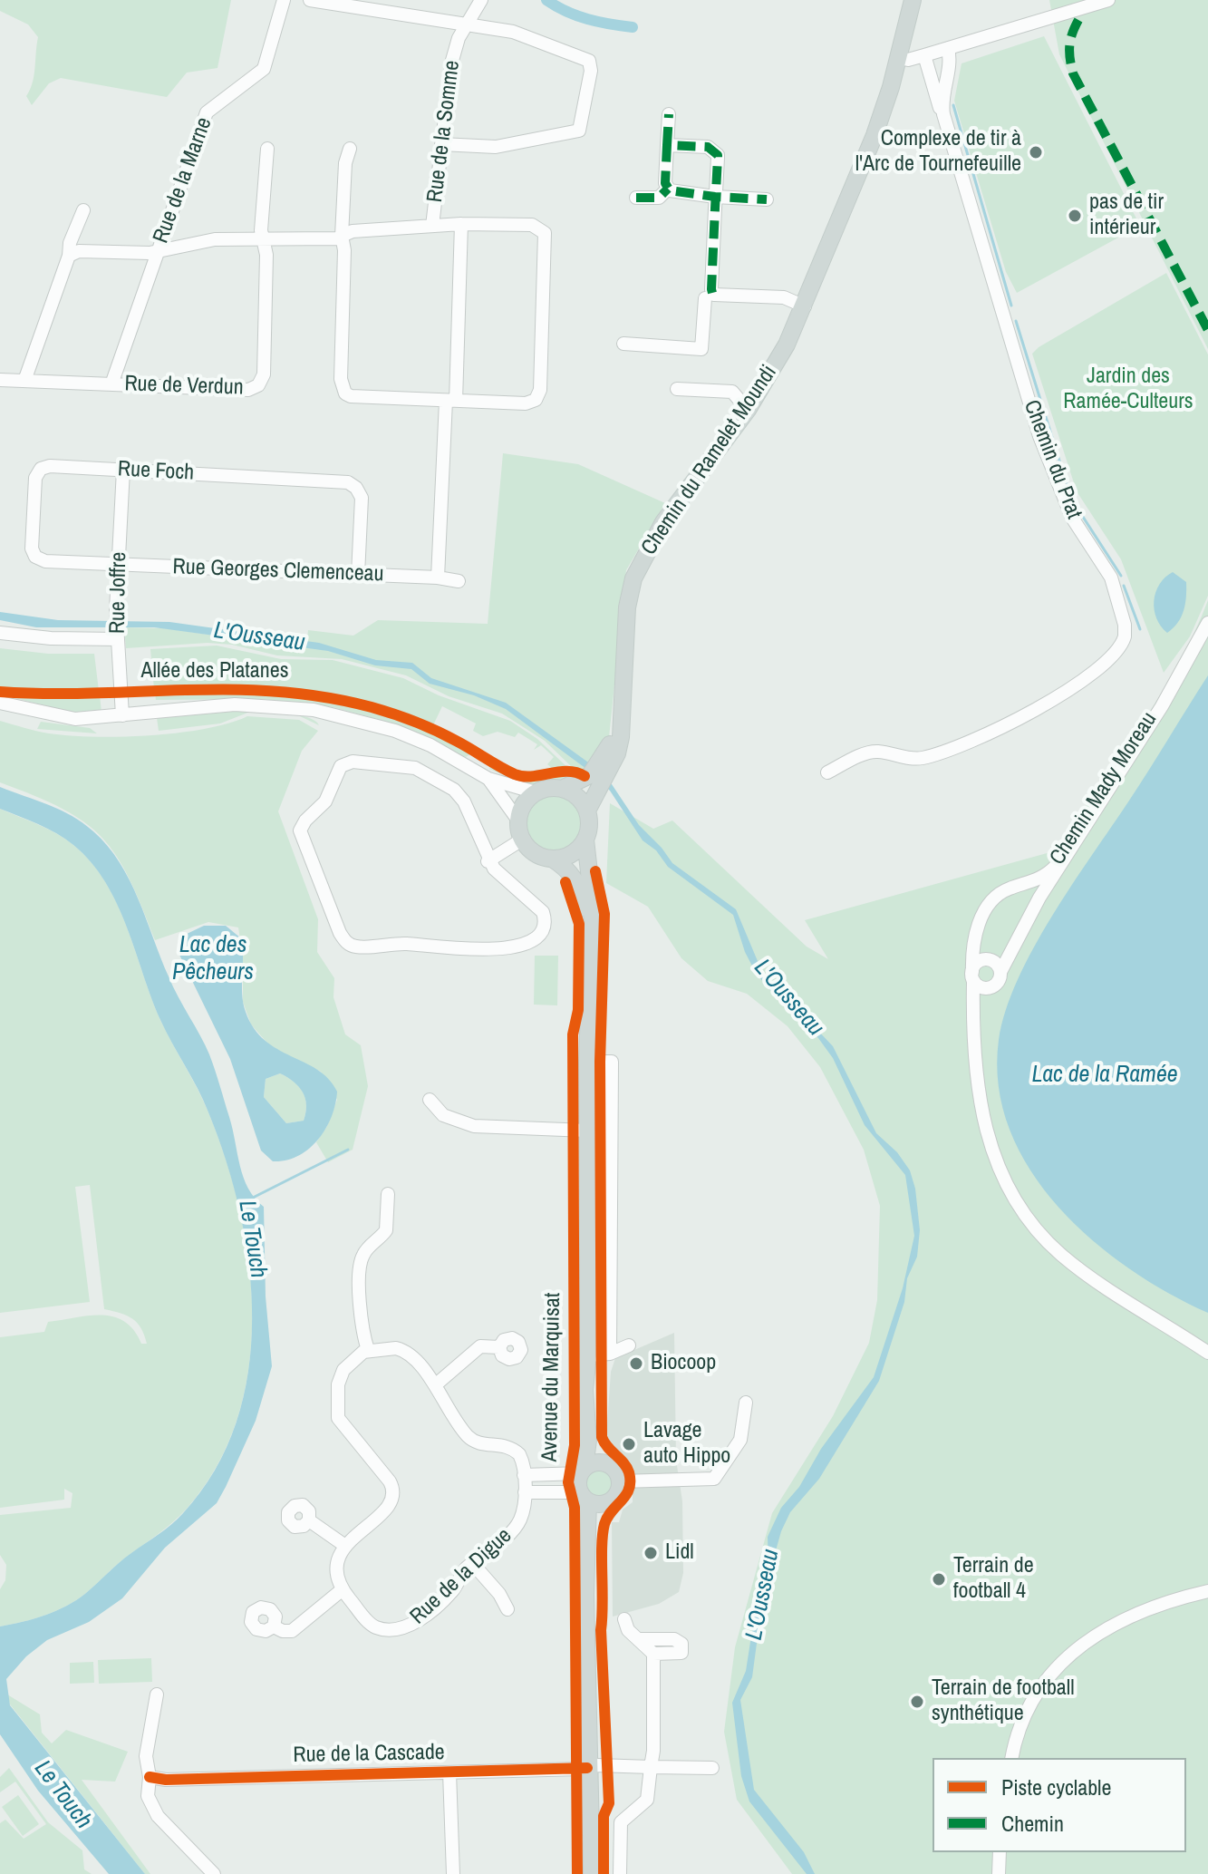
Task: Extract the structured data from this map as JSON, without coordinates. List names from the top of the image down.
{
  "streets": {
    "main road": ["Chemin du Ramelet Moundi", "Avenue du Marquisat"],
    "street": [
      "Rue de la Somme",
      "Rue de la Marne",
      "Rue de Verdun",
      "Chemin du Prat",
      "Rue Foch",
      "Rue Georges Clemenceau",
      "Rue Joffre",
      "Allée des Platanes",
      "Chemin Mady Moreau",
      "Rue de la Digue",
      "Rue de la Cascade"
    ]
  },
  "crossings": [
    ["Rue de la Marne", "Rue de Verdun"],
    ["Chemin du Ramelet Moundi", "Allée des Platanes"],
    ["Chemin du Ramelet Moundi", "Avenue du Marquisat"],
    ["Rue Foch", "Rue Georges Clemenceau"],
    ["Rue Foch", "Rue Joffre"],
    ["Rue Georges Clemenceau", "Rue Joffre"],
    ["Rue Joffre", "Allée des Platanes"],
    ["Allée des Platanes", "Avenue du Marquisat"]
  ],
  "water": [
    "L'Ousseau",
    "Lac des Pêcheurs",
    "Lac de la Ramée",
    "Le Touch"
  ],
  "parks": ["Jardin des Ramée-Culteurs"],
  "places": [
    "Complexe de tir à l'Arc de Tournefeuille",
    "pas de tir intérieur",
    "Biocoop",
    "Lavage auto Hippo",
    "Lidl",
    "Terrain de football 4",
    "Terrain de football synthétique"
  ],
  "legend": ["Piste cyclable", "Chemin"]
}
